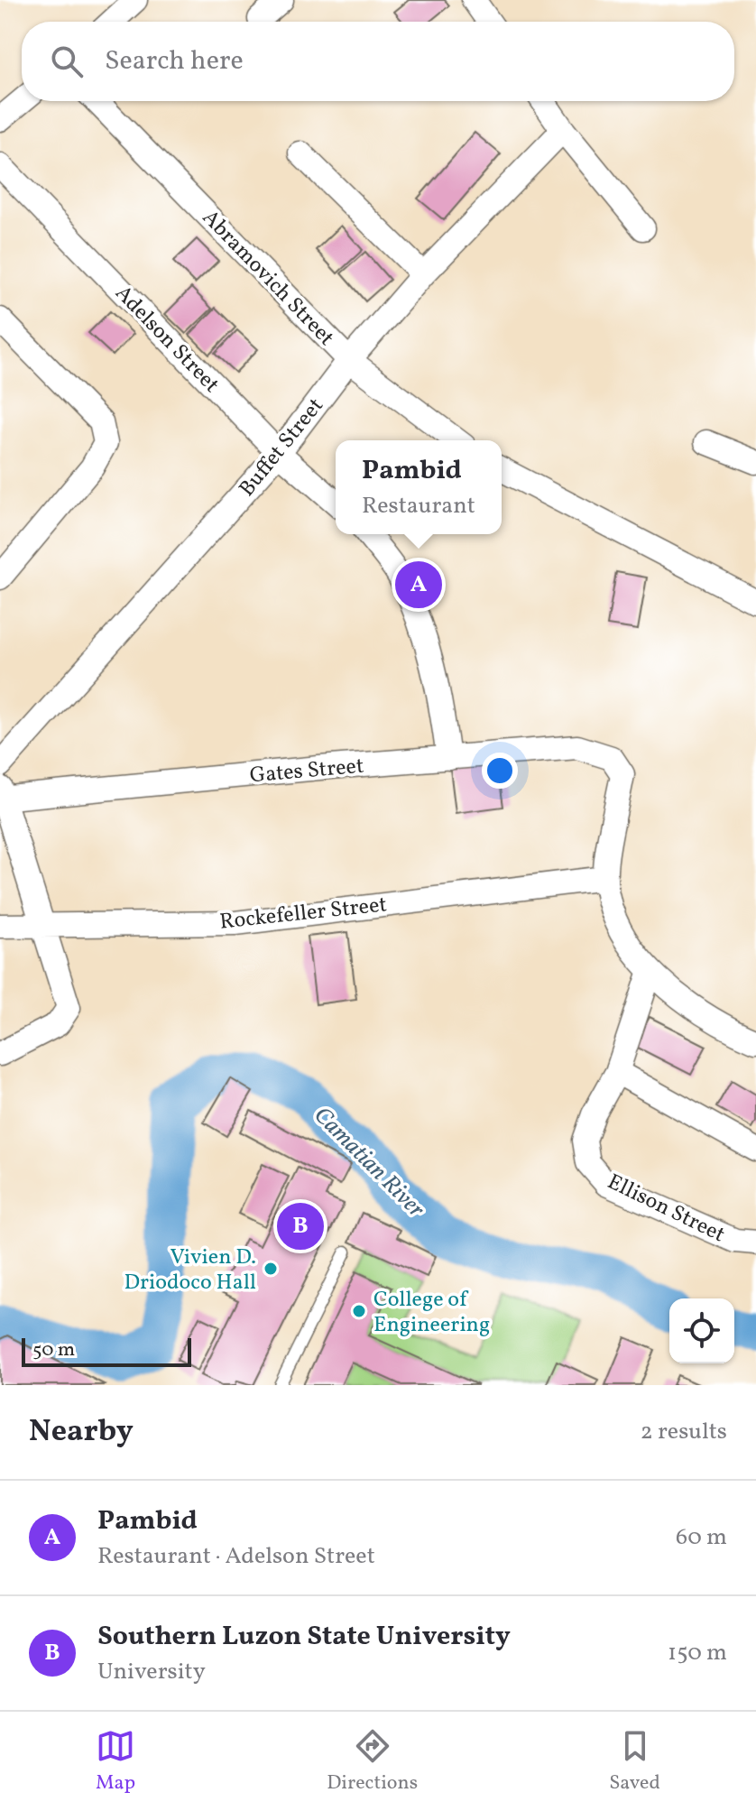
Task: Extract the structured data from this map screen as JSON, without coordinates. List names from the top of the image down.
{
  "streets": {
    "street": [
      "Abramovich Street",
      "Adelson Street",
      "Buffet Street",
      "Gates Street",
      "Rockefeller Street",
      "Ellison Street"
    ]
  },
  "crossings": [
    ["Abramovich Street", "Buffet Street"],
    ["Adelson Street", "Buffet Street"],
    ["Gates Street", "Rockefeller Street"]
  ],
  "water": ["Camatian River"],
  "places": ["Vivien D. Driodoco Hall", "College of Engineering"],
  "scale_bar": "50 m",
  "page": {
    "search": "Search here",
    "popup": ["Pambid", "Restaurant"],
    "pins": ["A", "B"],
    "scale": "50 m",
    "heading": ["Nearby", "2 results"],
    "list": [
      {
        "mark": "A",
        "name": "Pambid",
        "note": "Restaurant · Adelson Street",
        "value": "60 m"
      },
      {
        "mark": "B",
        "name": "Southern Luzon State University",
        "note": "University",
        "value": "150 m"
      }
    ],
    "nav": ["Map", "Directions", "Saved"]
  }
}
